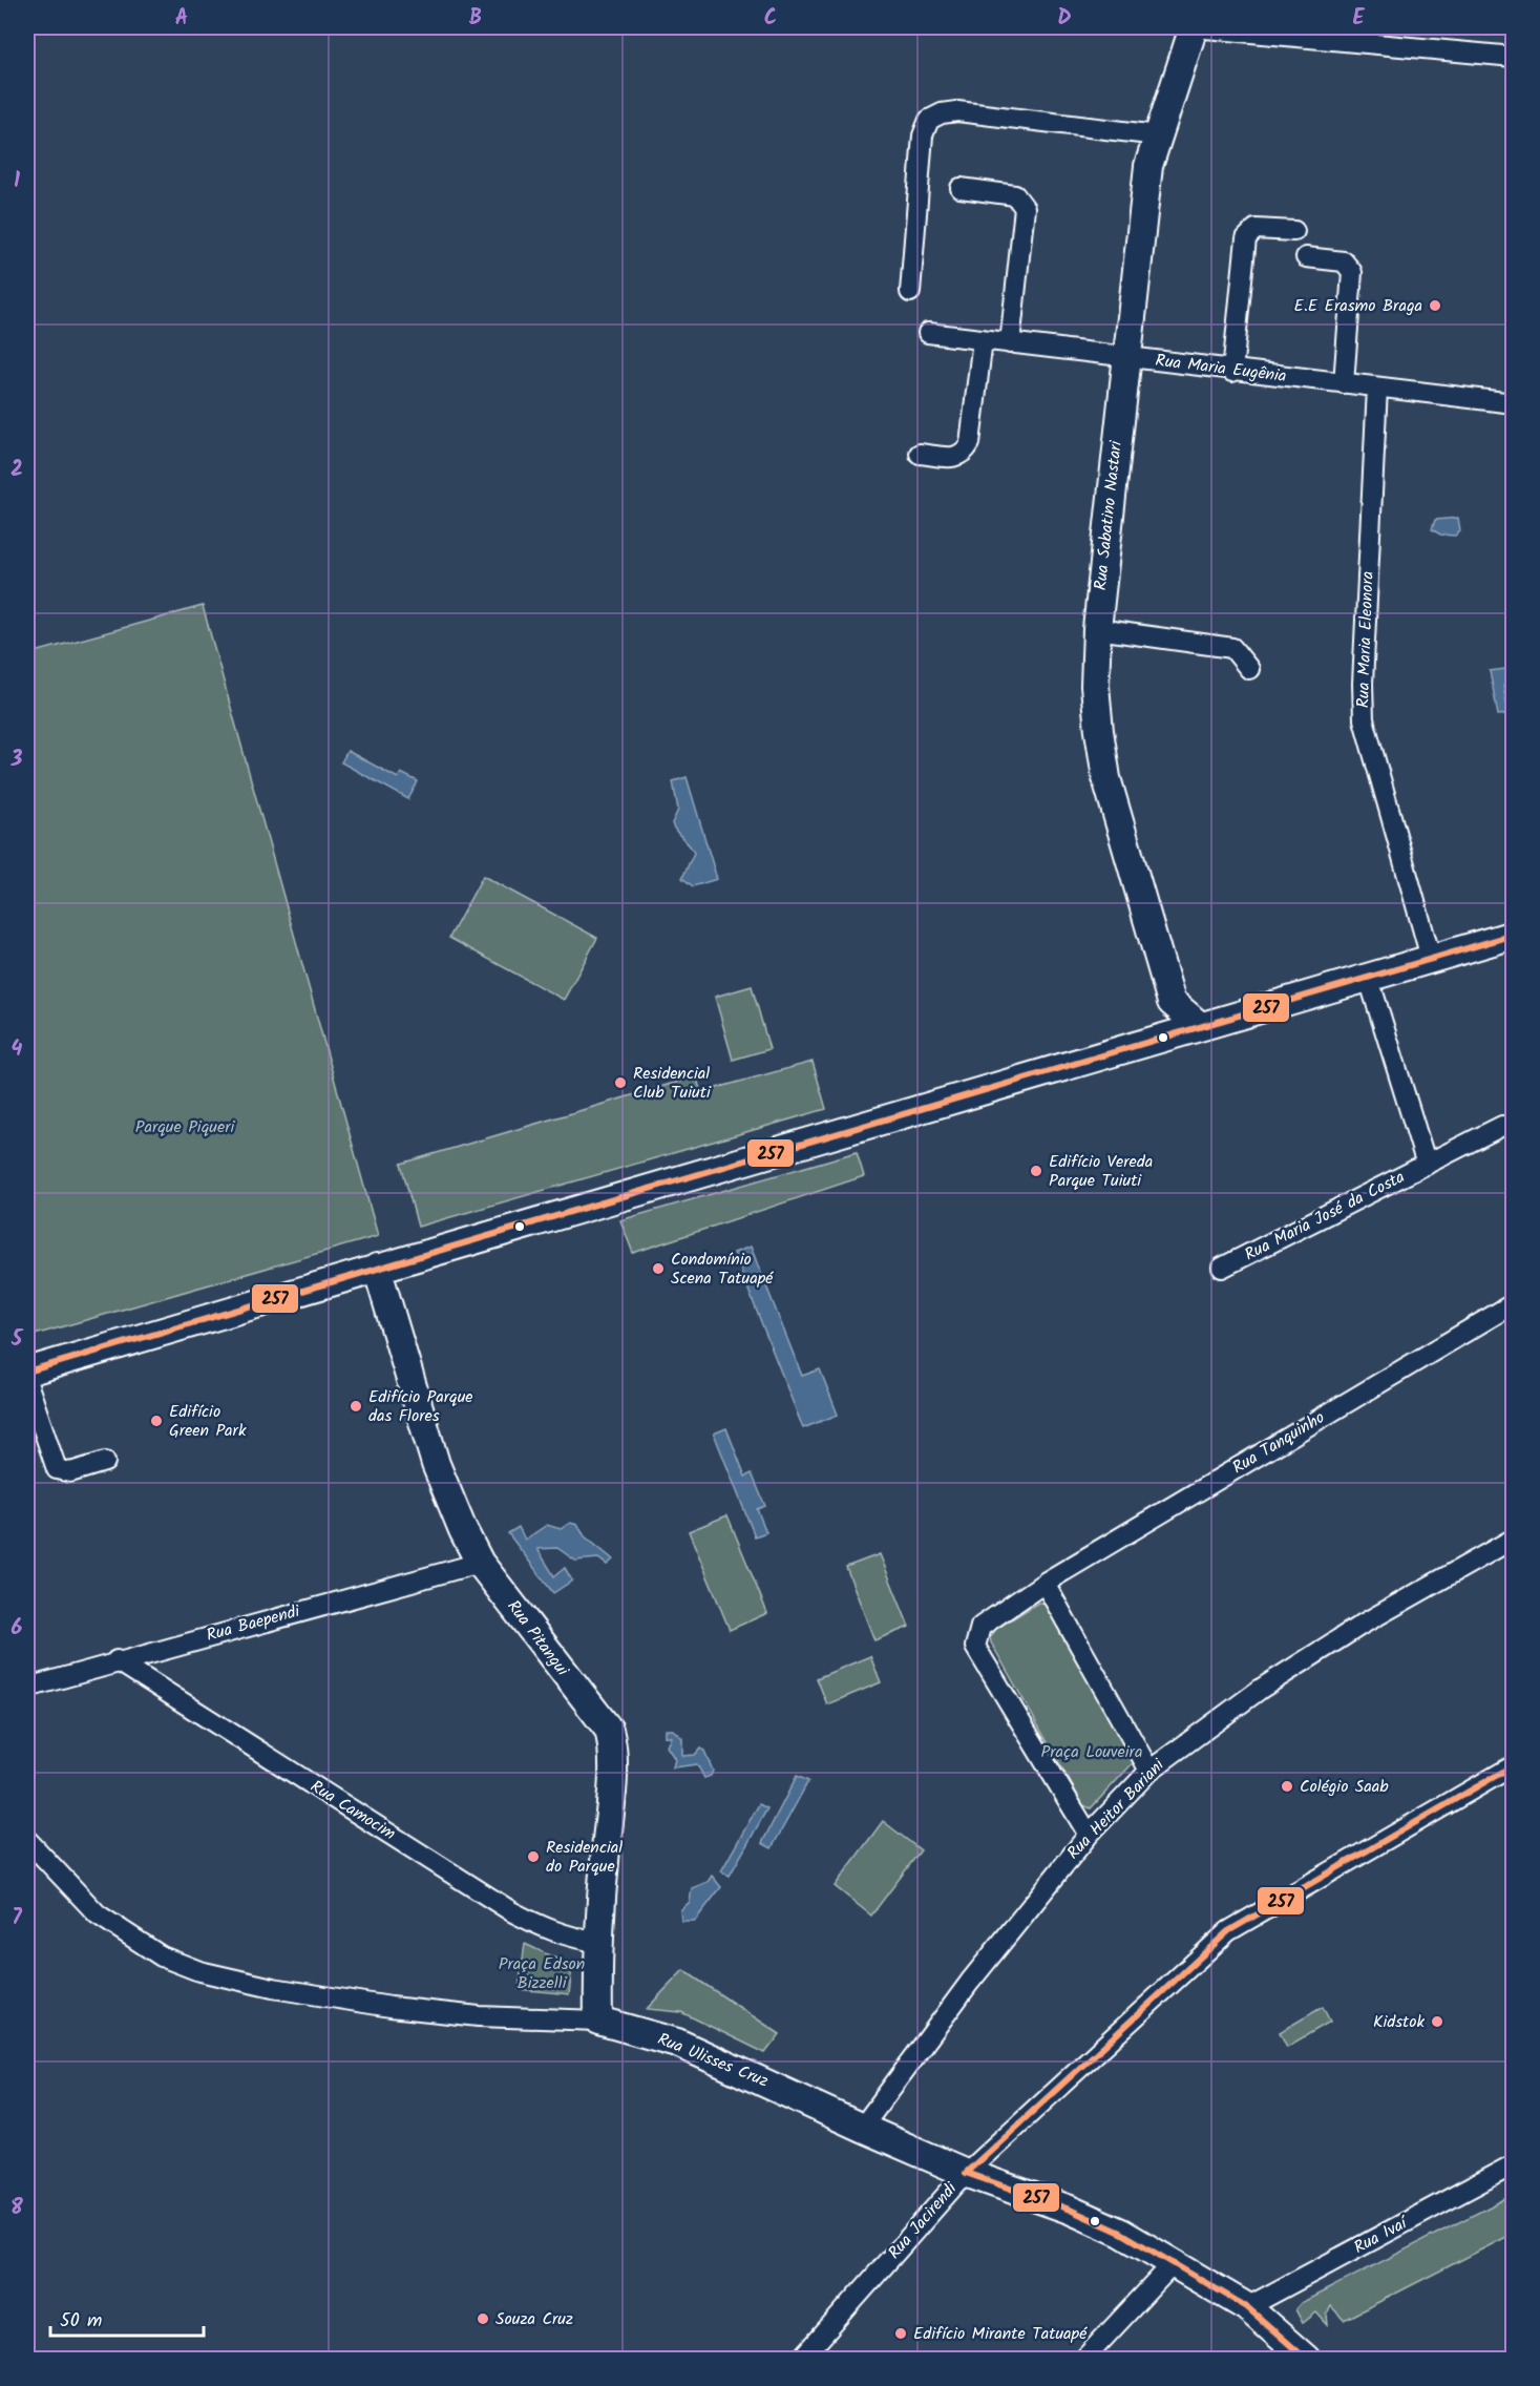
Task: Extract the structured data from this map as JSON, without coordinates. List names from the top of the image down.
{
  "streets": {
    "street": [
      "Rua Maria Eugênia",
      "Rua Sabatino Nastari",
      "Rua Maria Eleonora",
      "Rua Maria José da Costa",
      "Rua Tanquinho",
      "Rua Baependi",
      "Rua Pitangui",
      "Rua Heitor Bariani",
      "Rua Camocim",
      "Rua Ulisses Cruz",
      "Rua Jacirendi",
      "Rua Ivaí"
    ]
  },
  "crossings": [
    ["Rua Maria Eugênia", "Rua Sabatino Nastari"],
    ["Rua Maria Eugênia", "Rua Maria Eleonora"],
    ["Rua Baependi", "Rua Pitangui"],
    ["Rua Baependi", "Rua Camocim"],
    ["Rua Pitangui", "Rua Camocim"],
    ["Rua Pitangui", "Rua Ulisses Cruz"],
    ["Rua Heitor Bariani", "Rua Ulisses Cruz"],
    ["Rua Ulisses Cruz", "Rua Jacirendi"],
    ["Rua Ulisses Cruz", "Rua Ivaí"]
  ],
  "parks": ["Parque Piqueri", "Praça Louveira", "Praça Edson Bizzelli"],
  "places": [
    "E.E Erasmo Braga",
    "Residencial Club Tuiuti",
    "Edifício Vereda Parque Tuiuti",
    "Condomínio Scena Tatuapé",
    "Edifício Parque das Flores",
    "Edifício Green Park",
    "Colégio Saab",
    "Residencial do Parque",
    "Kidstok",
    "Souza Cruz",
    "Edifício Mirante Tatuapé"
  ],
  "lines": ["transit line 257"],
  "scale_bar": "50 m",
  "grid": {
    "columns": [
      "A",
      "B",
      "C",
      "D",
      "E"
    ],
    "rows": [
      "1",
      "2",
      "3",
      "4",
      "5",
      "6",
      "7",
      "8"
    ]
  }
}
